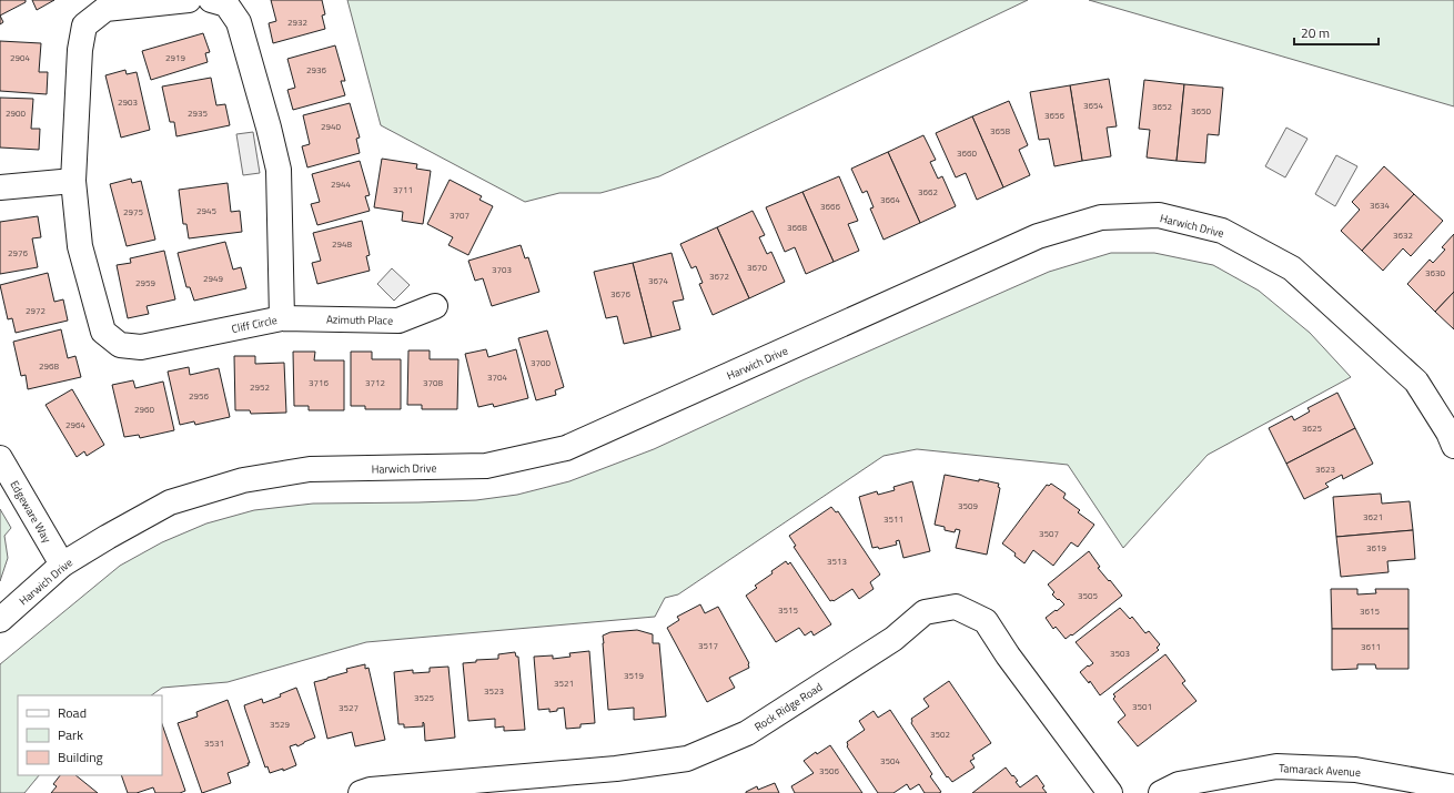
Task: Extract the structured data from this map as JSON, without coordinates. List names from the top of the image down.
{
  "streets": {
    "street": [
      "Harwich Drive",
      "Azimuth Place",
      "Cliff Circle",
      "Edgeware Way",
      "Rock Ridge Road",
      "Tamarack Avenue"
    ]
  },
  "crossings": [
    ["Harwich Drive", "Edgeware Way"],
    ["Azimuth Place", "Cliff Circle"]
  ],
  "house_numbers": [
    "2932",
    "2904",
    "2919",
    "2936",
    "2903",
    "3654",
    "3652",
    "3650",
    "2900",
    "2935",
    "3656",
    "2940",
    "3658",
    "3660",
    "2944",
    "3711",
    "3662",
    "3664",
    "3634",
    "3666",
    "2945",
    "2975",
    "3707",
    "3668",
    "3632",
    "2948",
    "2976",
    "3670",
    "3703",
    "3630",
    "3672",
    "2949",
    "3674",
    "2959",
    "3676",
    "2972",
    "3700",
    "2968",
    "3704",
    "3716",
    "3712",
    "3708",
    "2952",
    "2956",
    "2960",
    "2964",
    "3625",
    "3623",
    "3509",
    "3621",
    "3511",
    "3507",
    "3619",
    "3513",
    "3505",
    "3515",
    "3615",
    "3517",
    "3611",
    "3503",
    "3519",
    "3521",
    "3523",
    "3525",
    "3501",
    "3527",
    "3529",
    "3502",
    "3531",
    "3504",
    "3506"
  ],
  "legend": ["Road", "Park", "Building"],
  "scale_bar": "20 m"
}
